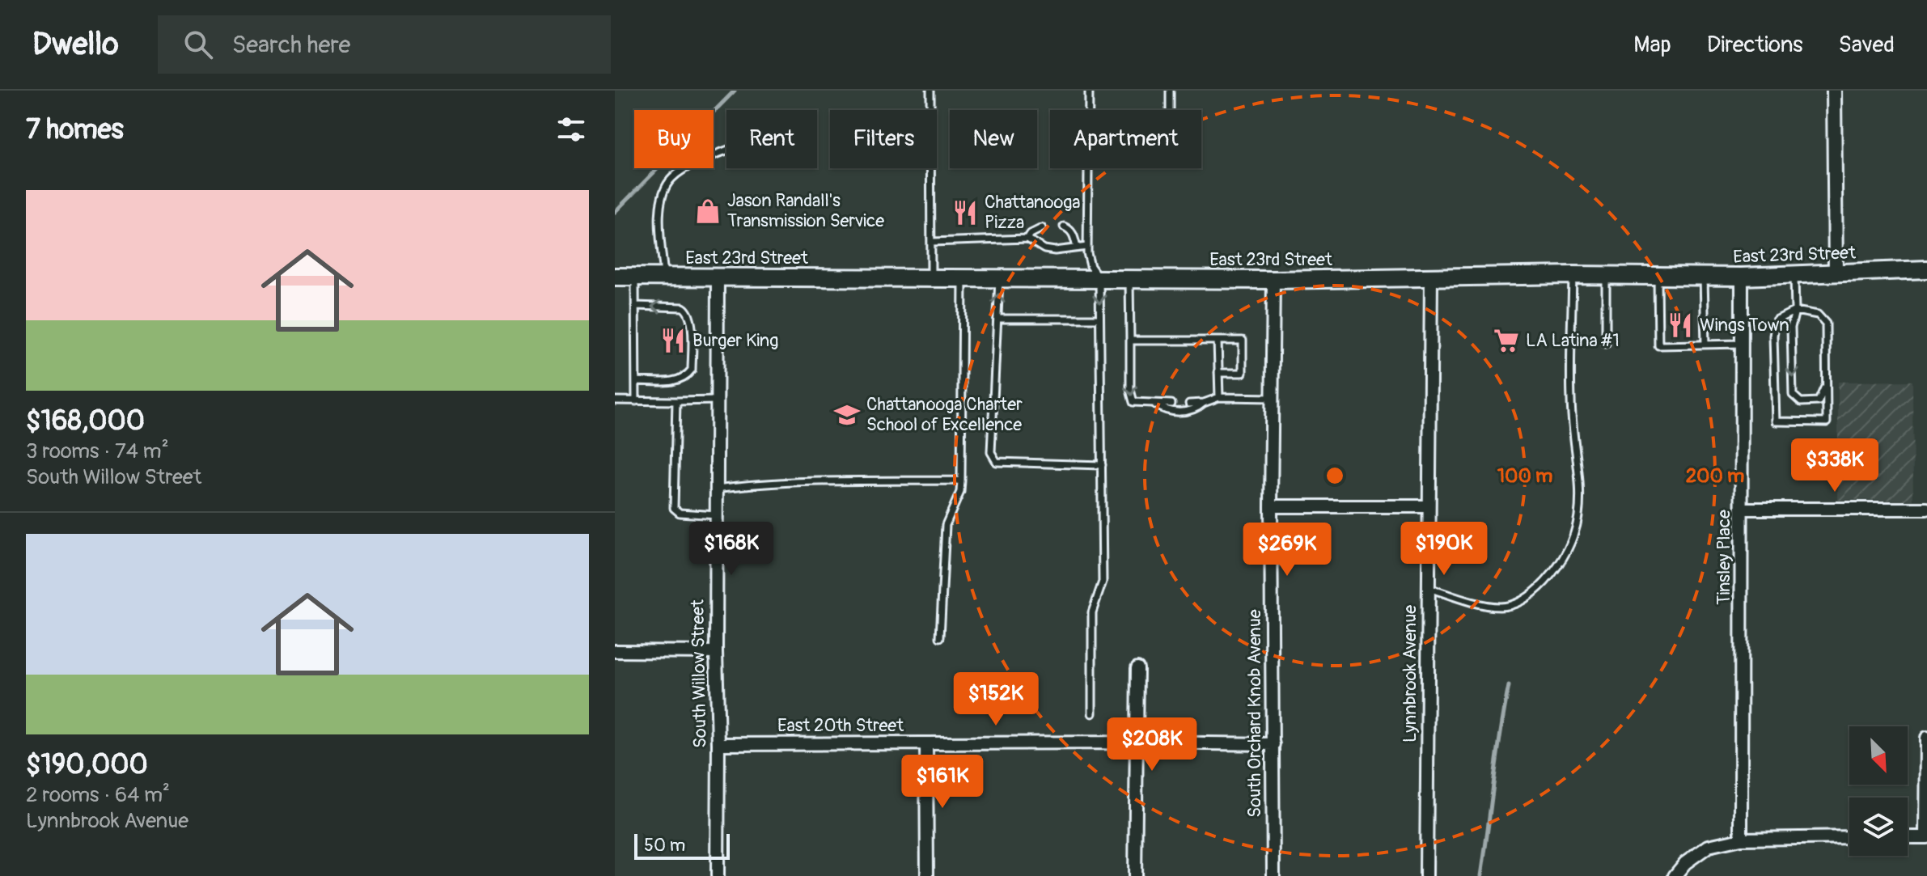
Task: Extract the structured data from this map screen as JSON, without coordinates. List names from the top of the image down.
{
  "streets": {
    "main road": ["East 23rd Street"],
    "street": [
      "Tinsley Place",
      "South Willow Street",
      "Lynnbrook Avenue",
      "South Orchard Knob Avenue",
      "East 20th Street"
    ]
  },
  "crossings": [
    ["East 23rd Street", "Tinsley Place"],
    ["East 23rd Street", "South Willow Street"],
    ["East 23rd Street", "Lynnbrook Avenue"],
    ["East 23rd Street", "South Orchard Knob Avenue"],
    ["South Willow Street", "East 20th Street"],
    ["South Orchard Knob Avenue", "East 20th Street"]
  ],
  "places": {
    "shop": ["Jason Randall's Transmission Service"],
    "restaurant": ["Chattanooga Pizza", "Wings Town", "Burger King"],
    "supermarket": ["LA Latina #1"],
    "school or university": ["Chattanooga Charter School of Excellence"]
  },
  "scale_bar": "50 m",
  "north": "bottom right",
  "page": {
    "header": "Dwello",
    "search": "Search here",
    "nav": ["Map", "Directions", "Saved"],
    "heading": "7 homes",
    "chip": [
      "Buy",
      "Rent",
      "Filters",
      "New",
      "Apartment"
    ],
    "list": [
      {
        "name": "$168,000",
        "note": "3 rooms · 74 m² · South Willow Street"
      },
      {
        "name": "$190,000",
        "note": "2 rooms · 64 m² · Lynnbrook Avenue"
      }
    ],
    "price": [
      "$338K",
      "$168K",
      "$190K",
      "$269K",
      "$152K",
      "$208K",
      "$161K"
    ],
    "scale": "50 m"
  },
  "rings": ["100 m", "200 m"]
}
